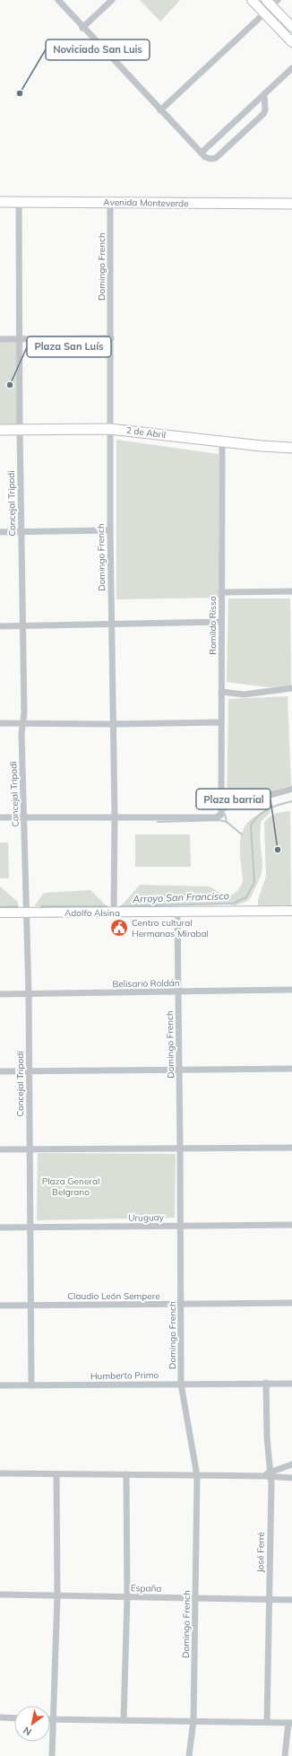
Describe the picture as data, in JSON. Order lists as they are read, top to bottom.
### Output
{
  "streets": {
    "main road": ["Avenida Monteverde", "2 de Abril"],
    "street": [
      "Domingo French",
      "Concejal Tripodi",
      "Romildo Risso",
      "Adolfo Alsina",
      "Belisario Roldán",
      "Uruguay",
      "Claudio León Sempere",
      "Humberto Primo",
      "José Ferré",
      "España"
    ]
  },
  "crossings": [
    ["Avenida Monteverde", "Domingo French"],
    ["Avenida Monteverde", "Concejal Tripodi"],
    ["Domingo French", "2 de Abril"],
    ["Domingo French", "Adolfo Alsina"],
    ["Domingo French", "Belisario Roldán"],
    ["Domingo French", "Uruguay"],
    ["Domingo French", "Claudio León Sempere"],
    ["Domingo French", "Humberto Primo"],
    ["Domingo French", "España"],
    ["2 de Abril", "Concejal Tripodi"],
    ["2 de Abril", "Romildo Risso"],
    ["Concejal Tripodi", "Adolfo Alsina"],
    ["Concejal Tripodi", "Belisario Roldán"],
    ["Concejal Tripodi", "Uruguay"],
    ["Concejal Tripodi", "Claudio León Sempere"],
    ["Concejal Tripodi", "Humberto Primo"],
    ["Humberto Primo", "José Ferré"],
    ["José Ferré", "España"]
  ],
  "water": ["Arroyo San Francisco"],
  "parks": ["Plaza General Belgrano"],
  "places": {
    "other": ["Noviciado San Luis", "Plaza San Luís", "Plaza barrial"],
    "public building": ["Centro cultural Hermanas Mirabal"]
  },
  "north": "bottom left"
}
